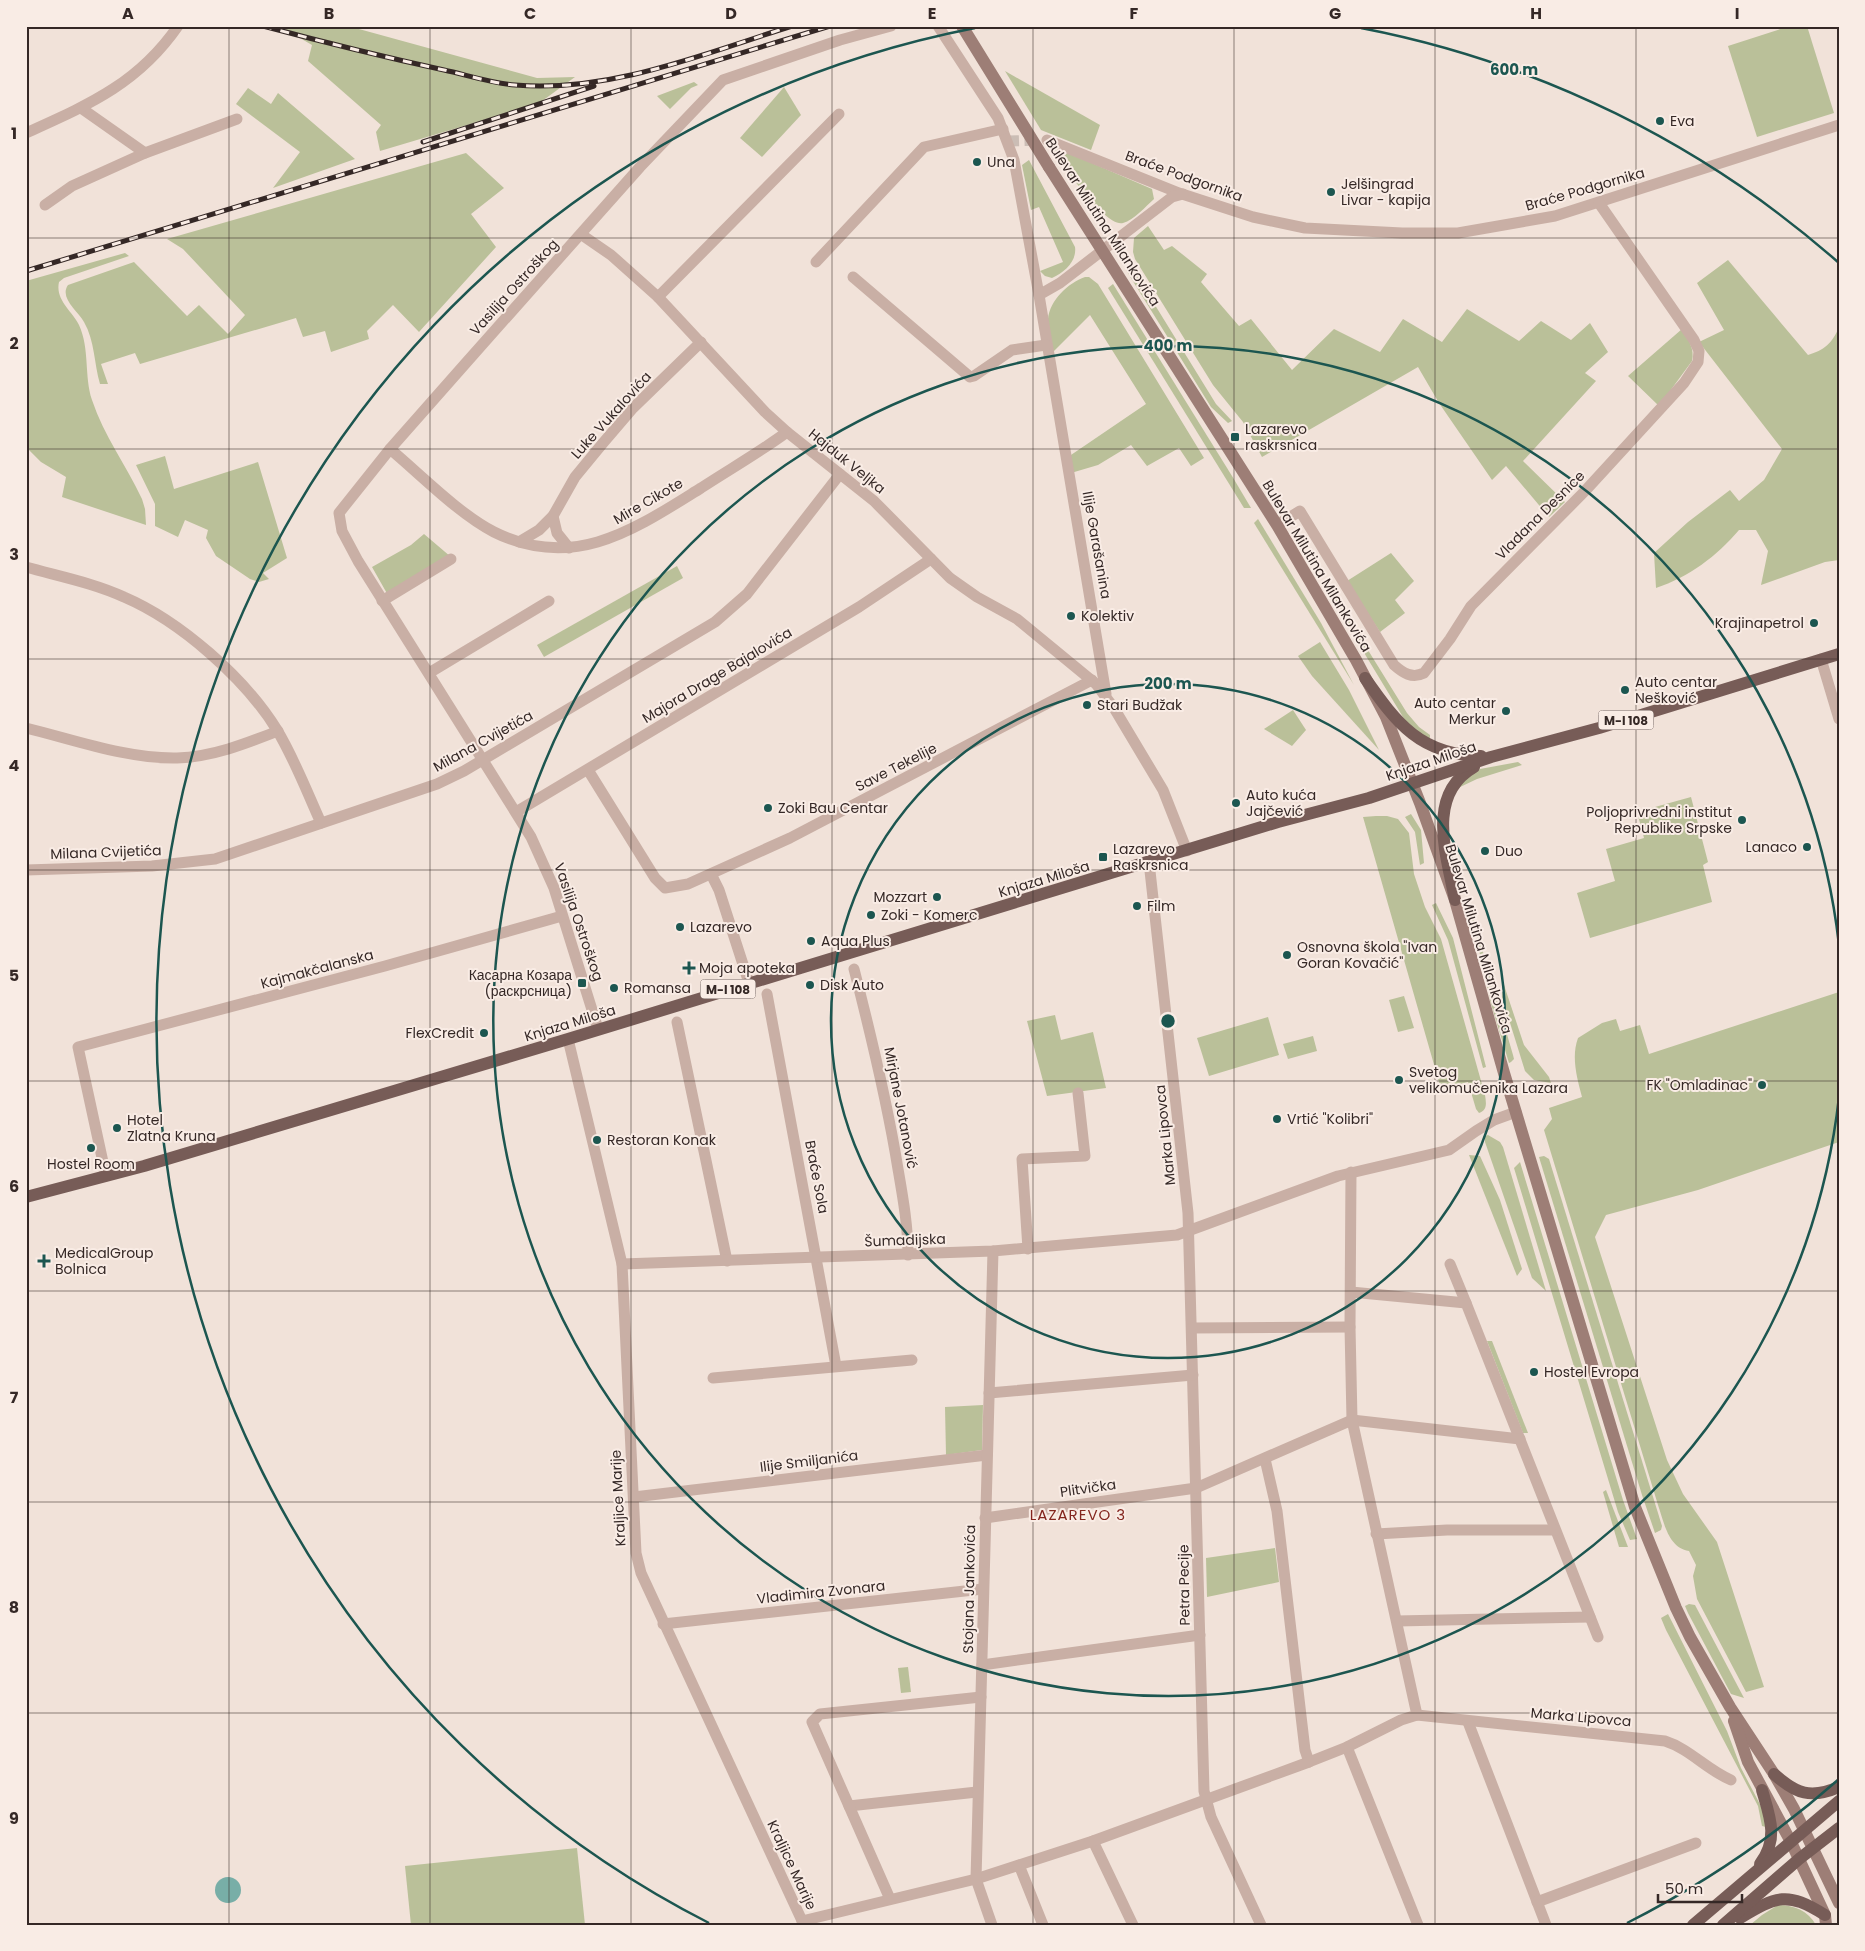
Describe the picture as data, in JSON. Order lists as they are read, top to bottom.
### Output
{
  "streets": {
    "main road": ["M-I 108", "Knjaza Miloša"],
    "street": [
      "Braće Podgornika",
      "Bulevar Milutina Milankovića",
      "Vasilija Ostroškog",
      "Luke Vukalovića",
      "Hajduk Veljka",
      "Mire Cikote",
      "Vladana Desnice",
      "Ilije Garašanina",
      "Majora Drage Bajalovića",
      "Milana Cvijetića",
      "Save Tekelije",
      "Kajmakčalanska",
      "Mirjane Jotanović",
      "Marka Lipovca",
      "Braće Sola",
      "Šumadijska",
      "Ilije Smiljanića",
      "Plitvička",
      "Kraljice Marije",
      "Petra Pecije",
      "Stojana Jankovića",
      "Vladimira Zvonara"
    ]
  },
  "crossings": [
    ["Braće Podgornika", "Vladana Desnice"],
    ["Bulevar Milutina Milankovića", "Vladana Desnice"],
    ["Bulevar Milutina Milankovića", "Knjaza Miloša"],
    ["Vasilija Ostroškog", "Hajduk Veljka"],
    ["Vasilija Ostroškog", "Mire Cikote"],
    ["Vasilija Ostroškog", "Majora Drage Bajalovića"],
    ["Vasilija Ostroškog", "Milana Cvijetića"],
    ["Vasilija Ostroškog", "Knjaza Miloša"],
    ["Vasilija Ostroškog", "Kajmakčalanska"],
    ["Luke Vukalovića", "Hajduk Veljka"],
    ["Luke Vukalovića", "Mire Cikote"],
    ["Hajduk Veljka", "Mire Cikote"],
    ["Hajduk Veljka", "Ilije Garašanina"],
    ["Hajduk Veljka", "Majora Drage Bajalovića"],
    ["Hajduk Veljka", "Milana Cvijetića"],
    ["Hajduk Veljka", "Save Tekelije"],
    ["Ilije Garašanina", "Knjaza Miloša"],
    ["Majora Drage Bajalovića", "Save Tekelije"],
    ["Knjaza Miloša", "Kajmakčalanska"],
    ["Knjaza Miloša", "Marka Lipovca"],
    ["Knjaza Miloša", "Kraljice Marije"],
    ["Mirjane Jotanović", "Šumadijska"],
    ["Marka Lipovca", "Šumadijska"],
    ["Marka Lipovca", "Kraljice Marije"],
    ["Marka Lipovca", "Petra Pecije"],
    ["Marka Lipovca", "Stojana Jankovića"],
    ["Braće Sola", "Šumadijska"],
    ["Šumadijska", "Kraljice Marije"],
    ["Šumadijska", "Petra Pecije"],
    ["Šumadijska", "Stojana Jankovića"],
    ["Ilije Smiljanića", "Kraljice Marije"],
    ["Ilije Smiljanića", "Stojana Jankovića"],
    ["Plitvička", "Petra Pecije"],
    ["Plitvička", "Stojana Jankovića"],
    ["Kraljice Marije", "Vladimira Zvonara"],
    ["Stojana Jankovića", "Vladimira Zvonara"]
  ],
  "districts": ["LAZAREVO 3"],
  "places": {
    "other": [
      "Eva",
      "Una",
      "Jelšingrad Livar - kapija",
      "Kolektiv",
      "Krajinapetrol",
      "Auto centar Nešković",
      "Stari Budžak",
      "Auto centar Merkur",
      "Auto kuća Jajčević",
      "Zoki Bau Centar",
      "Poljoprivredni institut Republike Srpske",
      "Lanaco",
      "Duo",
      "Mozzart",
      "Film",
      "Zoki - Komerc",
      "Lazarevo",
      "Aqua Plus",
      "Osnovna škola \"Ivan Goran Kovačić\"",
      "Disk Auto",
      "Romansa",
      "FlexCredit",
      "Svetog velikomučenika Lazara",
      "FK \"Omladinac\"",
      "Vrtić \"Kolibri\"",
      "Hotel Zlatna Kruna",
      "Restoran Konak",
      "Hostel Room",
      "Hostel Evropa"
    ],
    "transit": ["Lazarevo raskrsnica", "Lazarevo Raskrsnica", "Касарна Козара (раскрсница)"],
    "health": ["Moja apoteka", "MedicalGroup Bolnica"]
  },
  "scale_bar": "50 m",
  "grid": {
    "columns": [
      "A",
      "B",
      "C",
      "D",
      "E",
      "F",
      "G",
      "H",
      "I"
    ],
    "rows": [
      "1",
      "2",
      "3",
      "4",
      "5",
      "6",
      "7",
      "8",
      "9"
    ]
  },
  "rings": ["600 m", "400 m", "200 m"]
}
